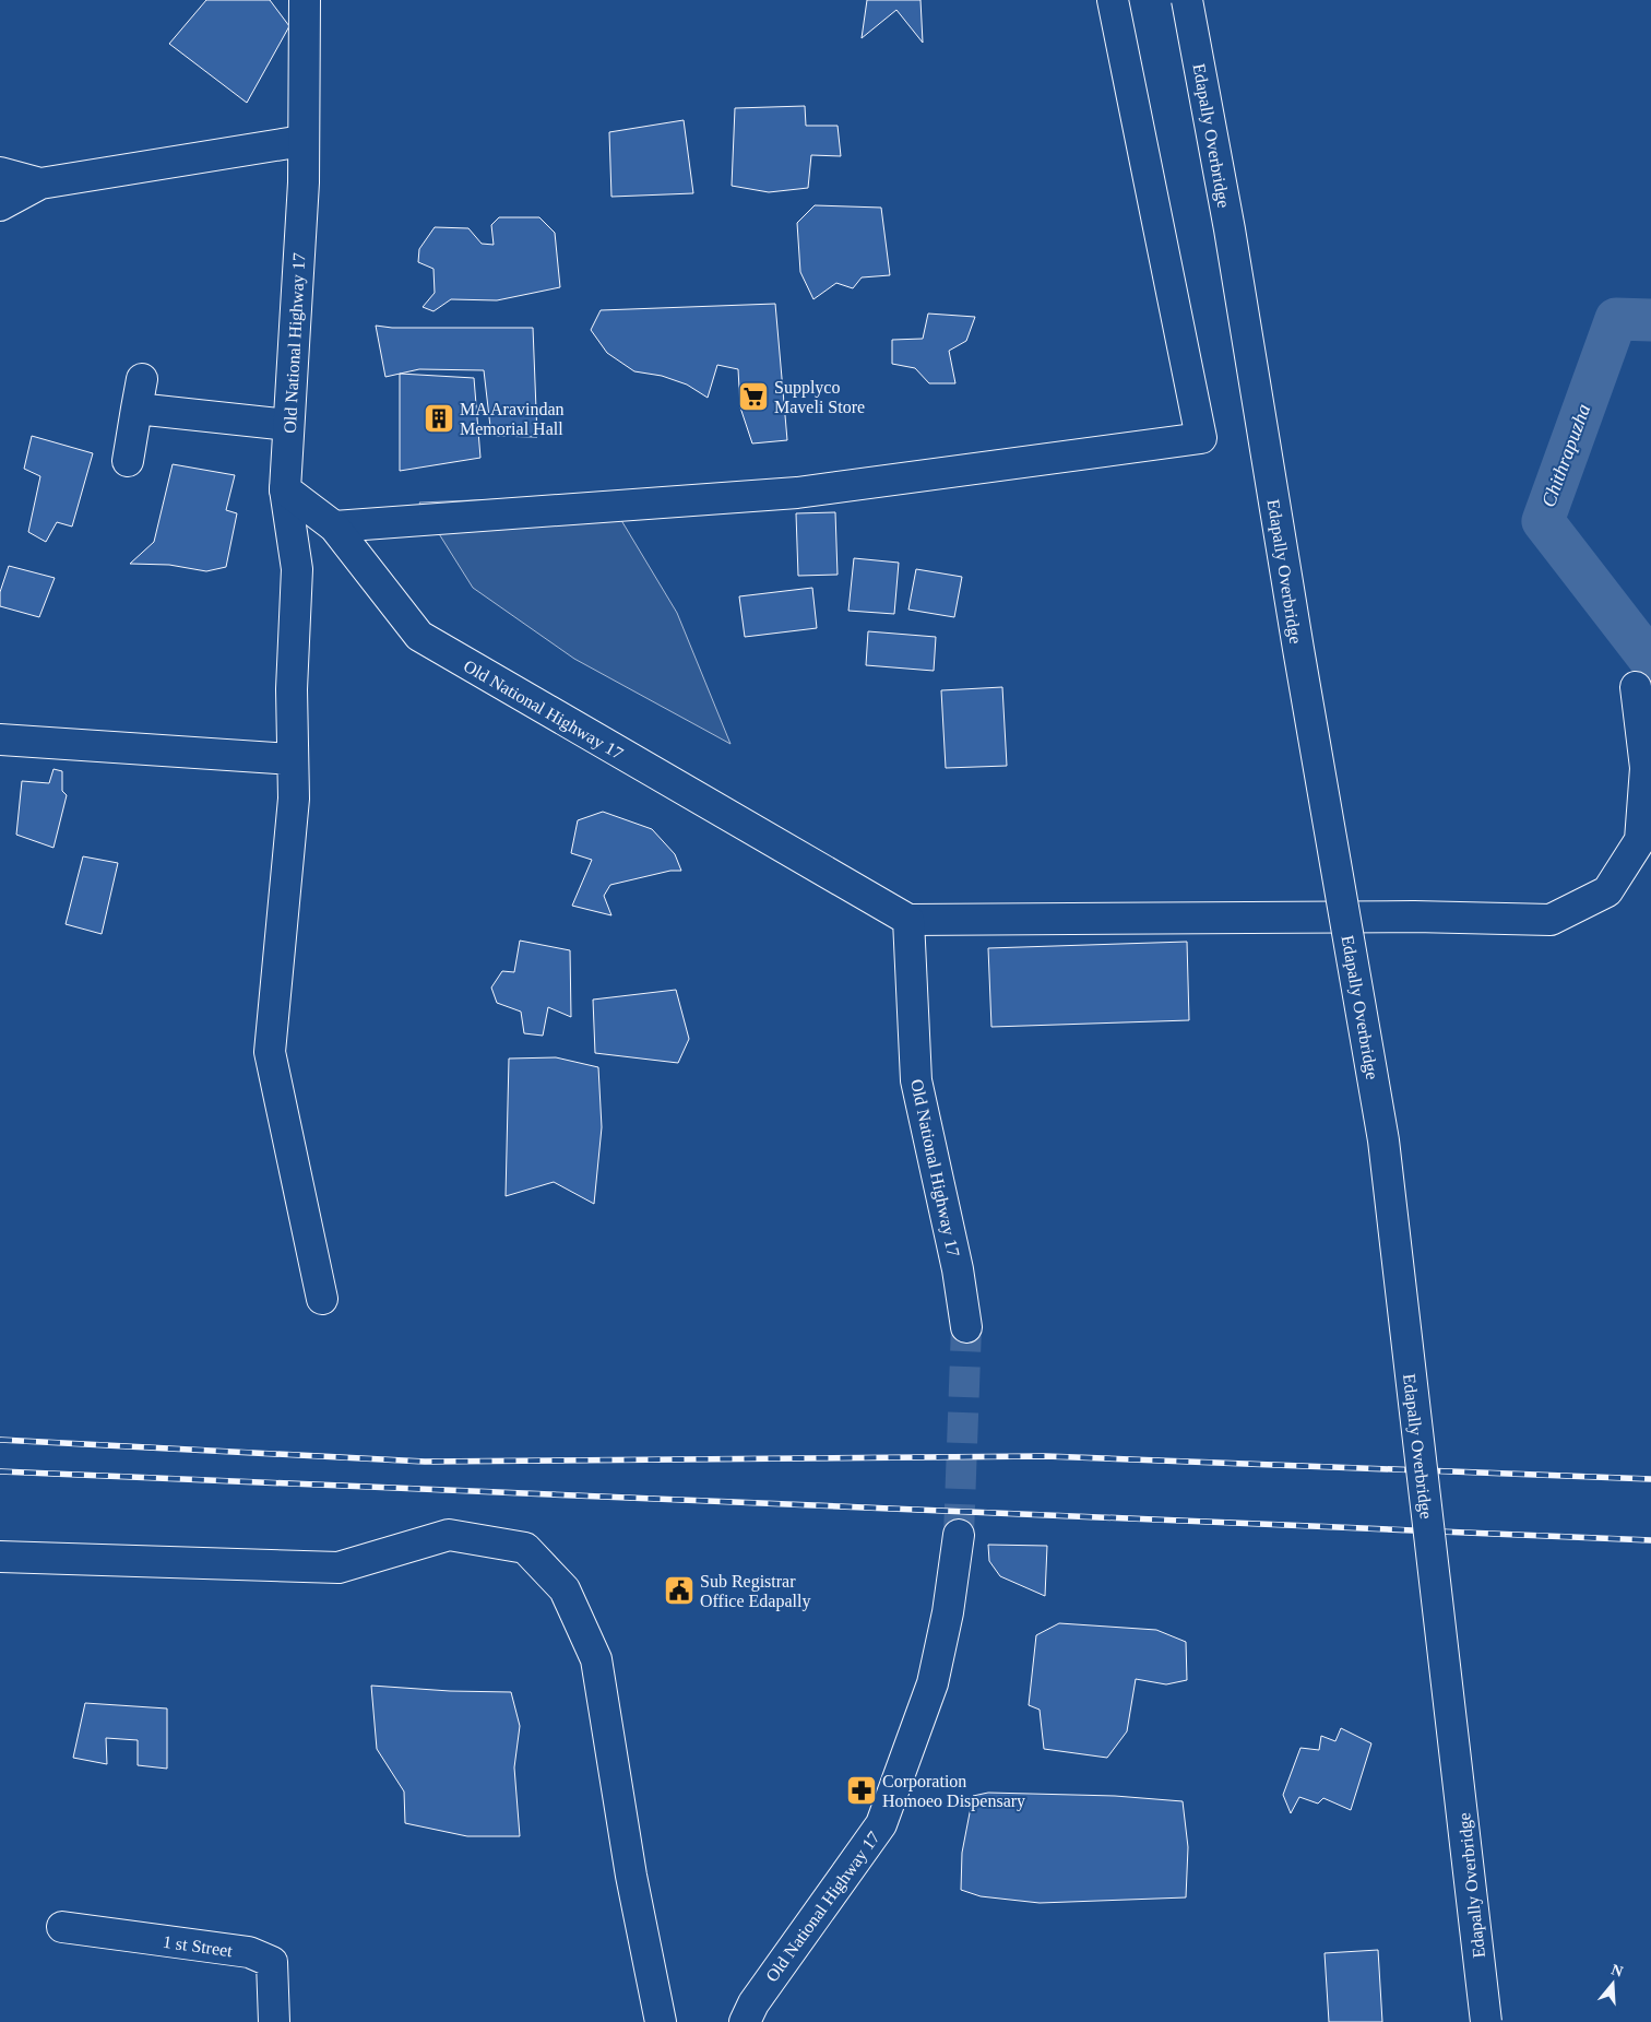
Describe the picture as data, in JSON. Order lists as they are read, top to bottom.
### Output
{
  "streets": {
    "main road": ["Edapally Overbridge", "Old National Highway 17", "1 st Street"]
  },
  "water": ["Chithrapuzha"],
  "places": {
    "supermarket": ["Supplyco Maveli Store"],
    "building": ["MA Aravindan Memorial Hall"],
    "public building": ["Sub Registrar Office Edapally"],
    "pharmacy": ["Corporation Homoeo Dispensary"]
  },
  "north": "top"
}
